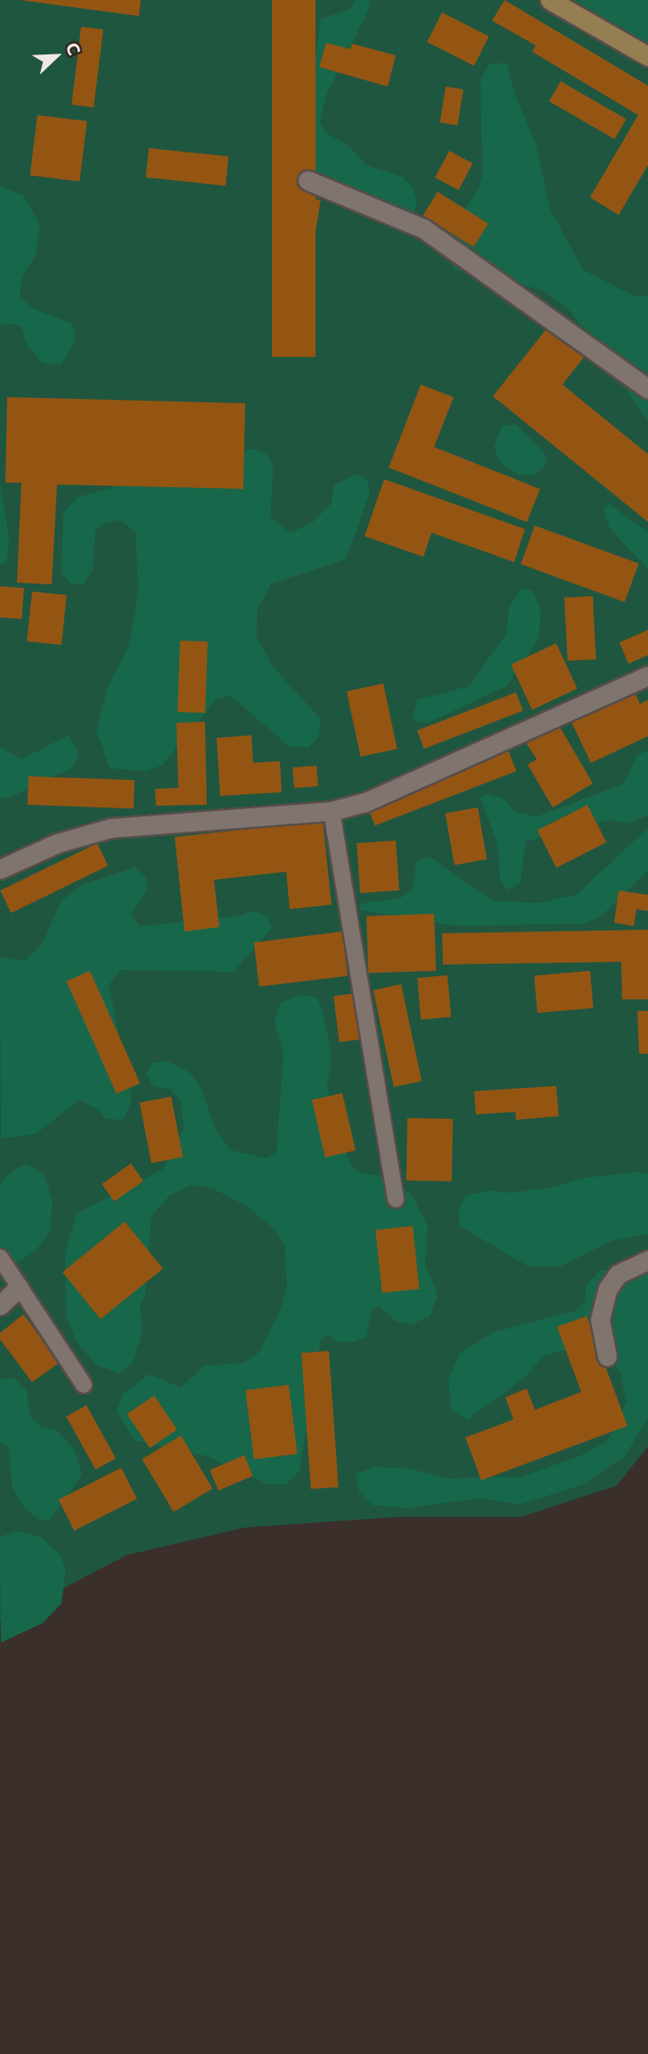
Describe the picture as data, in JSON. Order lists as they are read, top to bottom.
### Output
{
  "north": "top right"
}
